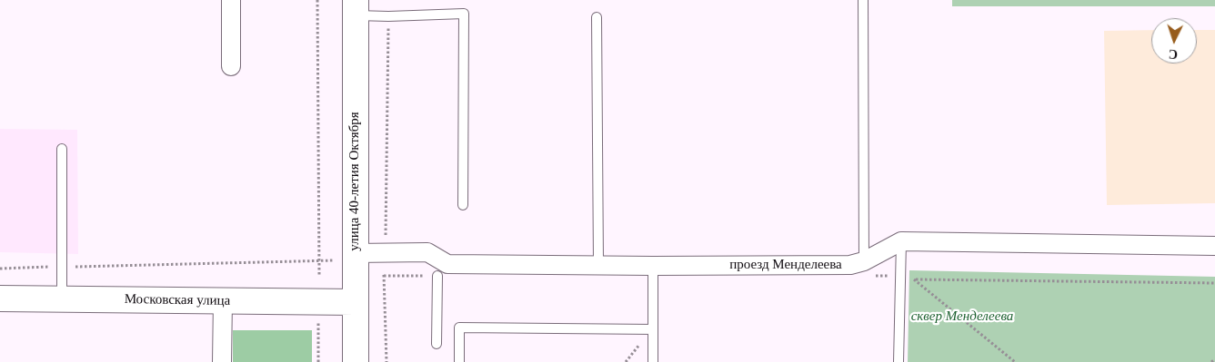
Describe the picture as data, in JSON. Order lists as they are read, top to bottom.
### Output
{
  "streets": {
    "street": ["улица 40-летия Октября", "проезд Менделеева", "Московская улица"]
  },
  "crossings": [
    ["улица 40-летия Октября", "проезд Менделеева"],
    ["улица 40-летия Октября", "Московская улица"]
  ],
  "parks": ["сквер Менделеева"],
  "north": "bottom"
}
